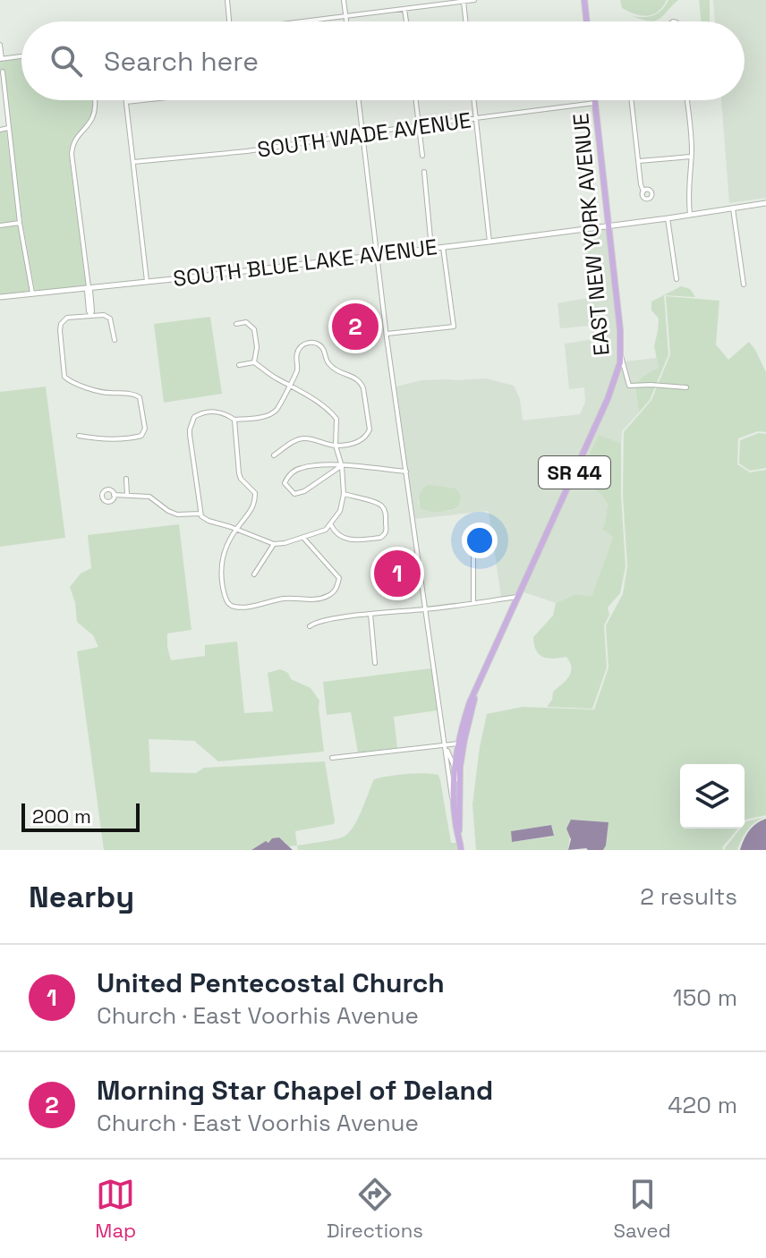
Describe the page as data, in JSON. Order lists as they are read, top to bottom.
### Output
{
  "streets": {
    "main road": ["EAST NEW YORK AVENUE", "SOUTH BLUE LAKE AVENUE", "SR 44"],
    "street": ["SOUTH WADE AVENUE"]
  },
  "crossings": [
    ["SOUTH WADE AVENUE", "EAST NEW YORK AVENUE"],
    ["EAST NEW YORK AVENUE", "SOUTH BLUE LAKE AVENUE"]
  ],
  "scale_bar": "200 m",
  "page": {
    "search": "Search here",
    "pins": ["2", "1"],
    "scale": "200 m",
    "heading": ["Nearby", "2 results"],
    "list": [
      {
        "mark": "1",
        "name": "United Pentecostal Church",
        "note": "Church · East Voorhis Avenue",
        "value": "150 m"
      },
      {
        "mark": "2",
        "name": "Morning Star Chapel of Deland",
        "note": "Church · East Voorhis Avenue",
        "value": "420 m"
      }
    ],
    "nav": ["Map", "Directions", "Saved"]
  }
}
